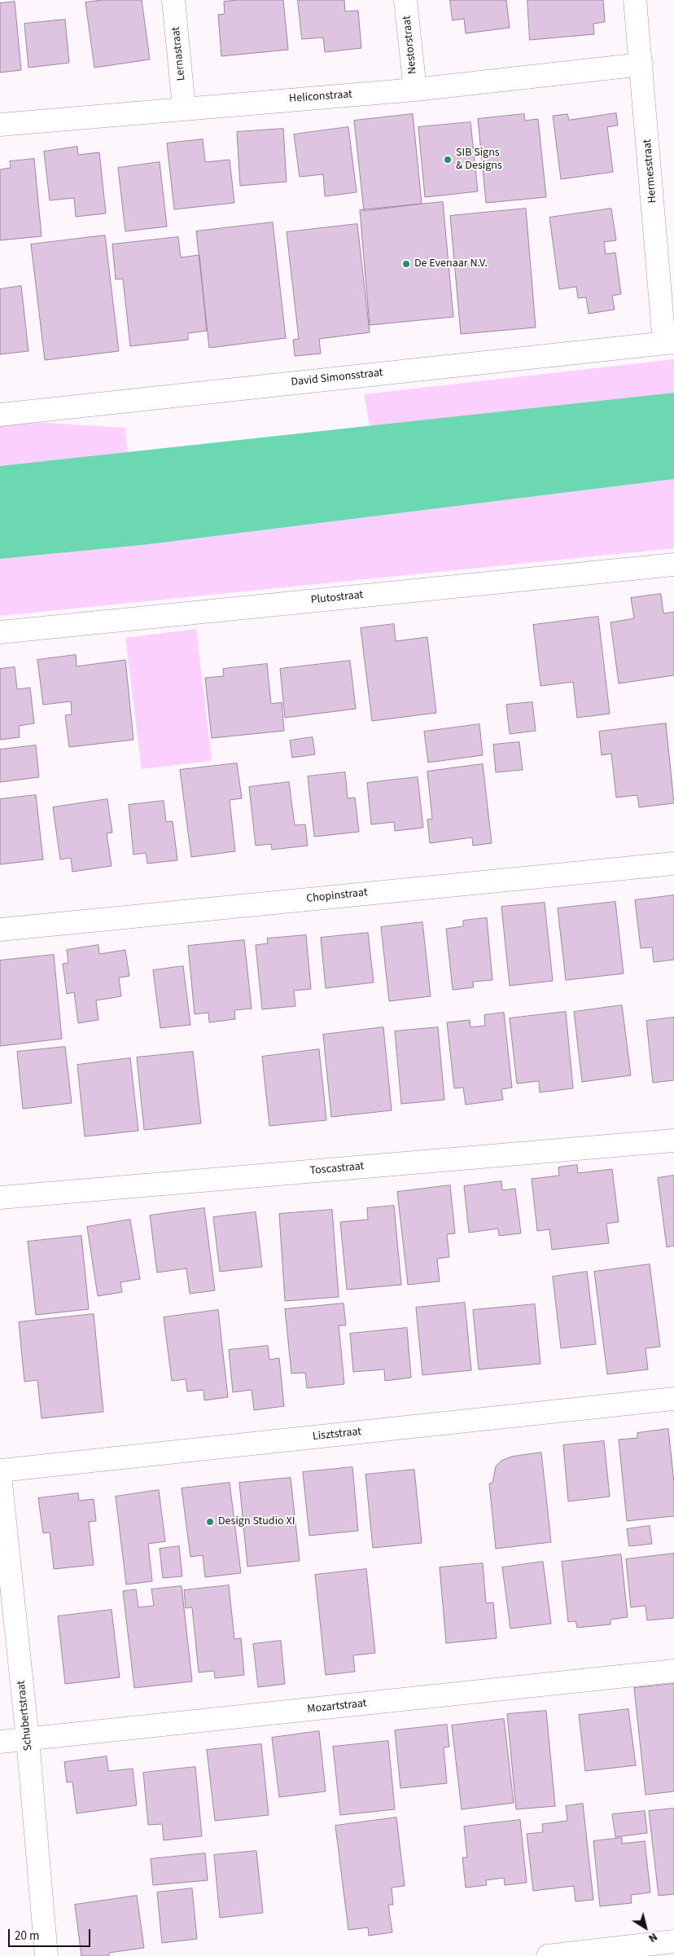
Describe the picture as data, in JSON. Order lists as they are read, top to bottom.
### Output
{
  "streets": {
    "street": [
      "Nestorstraat",
      "Lernastraat",
      "Heliconstraat",
      "Hermesstraat",
      "David Simonsstraat",
      "Plutostraat",
      "Chopinstraat",
      "Toscastraat",
      "Lisztstraat",
      "Mozartstraat",
      "Schubertstraat"
    ]
  },
  "crossings": [
    ["Nestorstraat", "Heliconstraat"],
    ["Lernastraat", "Heliconstraat"],
    ["Heliconstraat", "Hermesstraat"],
    ["Hermesstraat", "David Simonsstraat"],
    ["Mozartstraat", "Schubertstraat"]
  ],
  "places": ["SIB Signs & Designs", "De Evenaar N.V.", "Design Studio XI"],
  "scale_bar": "20 m",
  "north": "bottom right"
}
